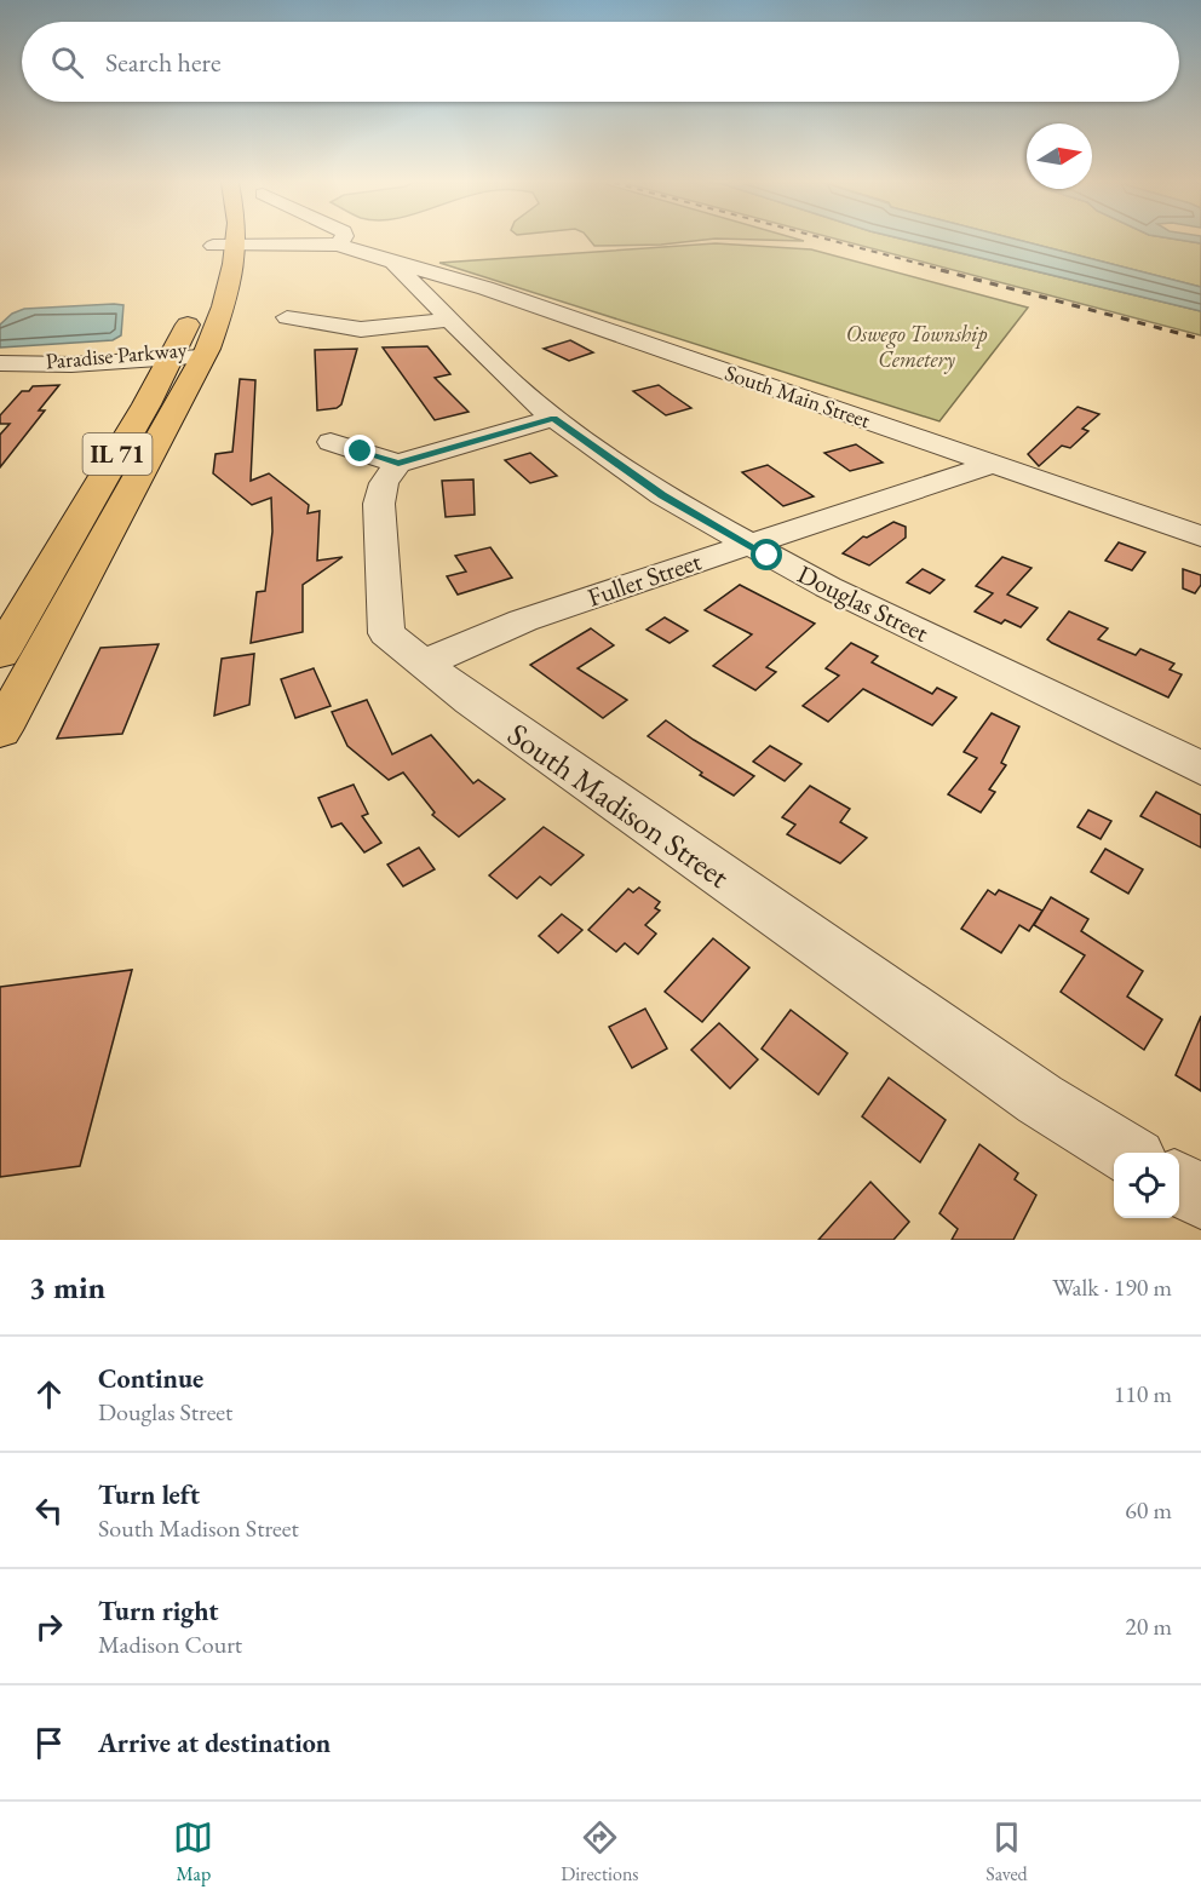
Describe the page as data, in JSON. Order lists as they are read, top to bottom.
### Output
{
  "streets": {
    "main road": ["IL 71"],
    "street": [
      "Paradise Parkway",
      "South Main Street",
      "Fuller Street",
      "Douglas Street",
      "South Madison Street"
    ]
  },
  "crossings": [
    ["Paradise Parkway", "IL 71"],
    ["South Main Street", "Fuller Street"],
    ["South Main Street", "Douglas Street"],
    ["Fuller Street", "Douglas Street"],
    ["Fuller Street", "South Madison Street"]
  ],
  "parks": ["Oswego Township Cemetery"],
  "north": "right",
  "page": {
    "search": "Search here",
    "heading": ["3 min", "Walk · 190 m"],
    "list": [
      ["Continue", "Douglas Street", "110 m"],
      ["Turn left", "South Madison Street", "60 m"],
      ["Turn right", "Madison Court", "20 m"],
      "Arrive at destination"
    ],
    "nav": ["Map", "Directions", "Saved"]
  }
}
